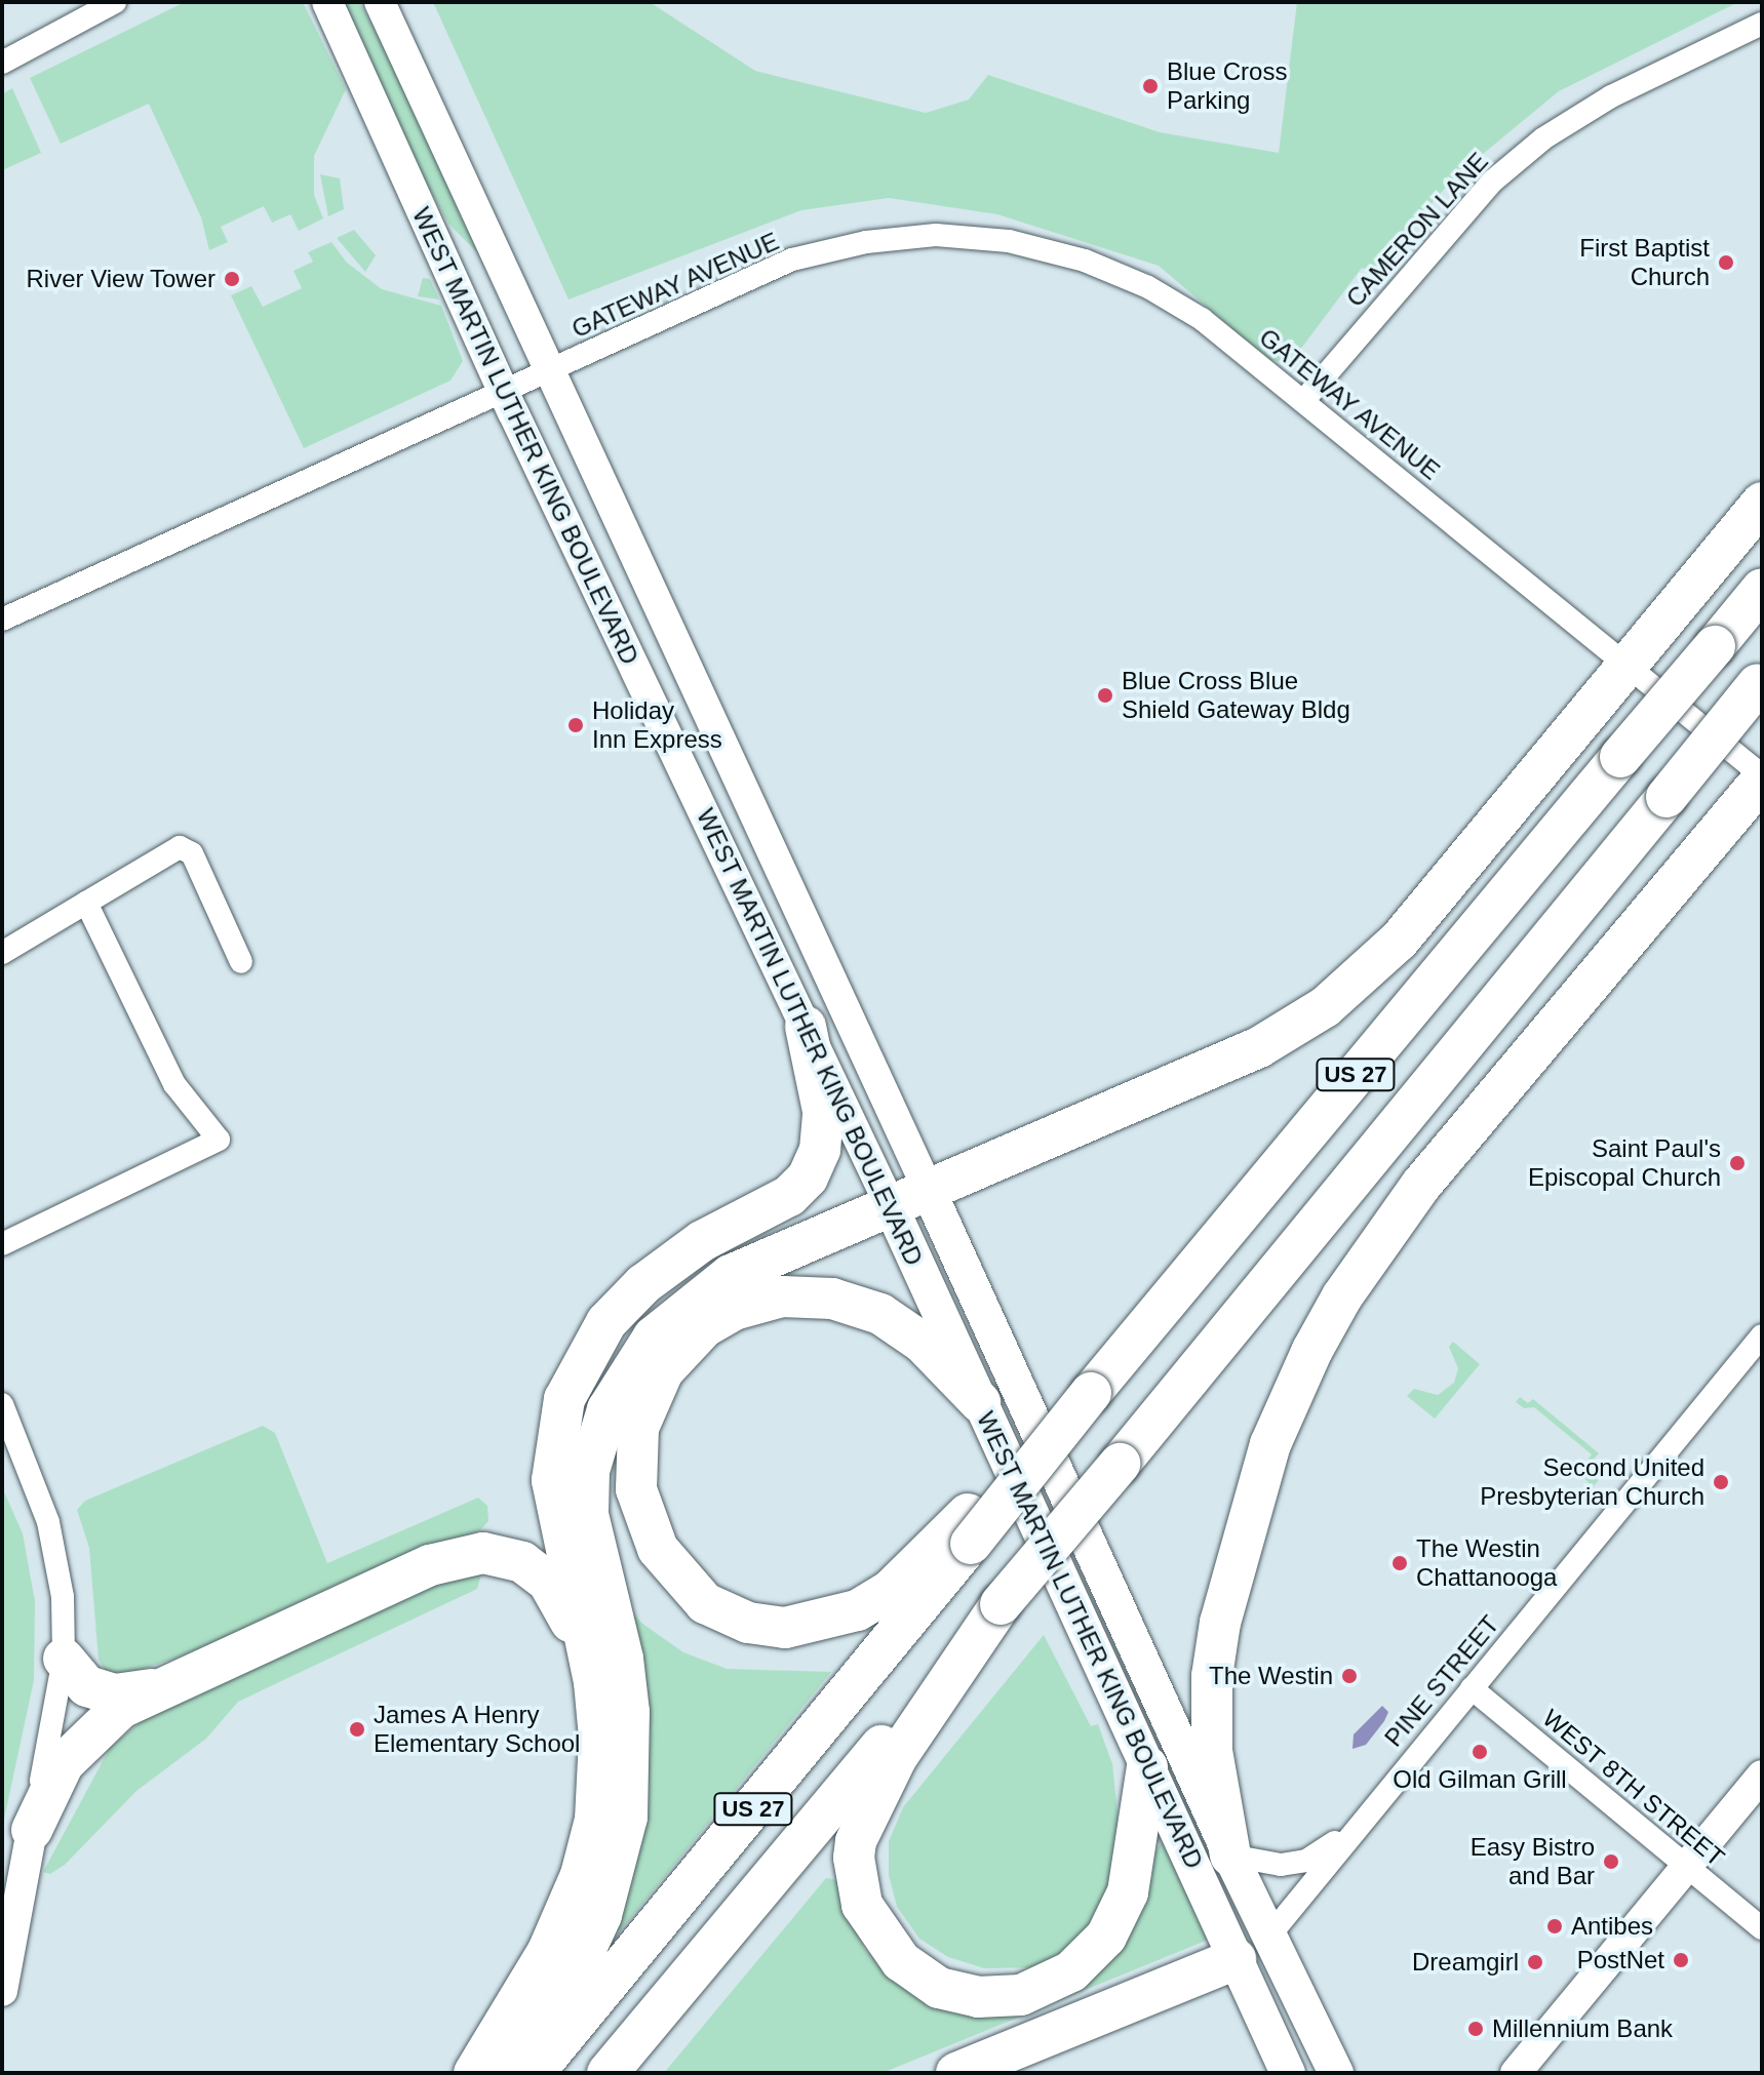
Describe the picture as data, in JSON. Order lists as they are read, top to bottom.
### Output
{
  "streets": {
    "highway": ["US 27"],
    "main road": ["WEST MARTIN LUTHER KING BOULEVARD"],
    "street": [
      "CAMERON LANE",
      "GATEWAY AVENUE",
      "PINE STREET",
      "WEST 8TH STREET"
    ]
  },
  "crossings": [
    ["CAMERON LANE", "GATEWAY AVENUE"],
    ["GATEWAY AVENUE", "WEST MARTIN LUTHER KING BOULEVARD"],
    ["WEST MARTIN LUTHER KING BOULEVARD", "PINE STREET"],
    ["PINE STREET", "WEST 8TH STREET"]
  ],
  "places": [
    "Blue Cross Parking",
    "First Baptist Church",
    "River View Tower",
    "Blue Cross Blue Shield Gateway Bldg",
    "Holiday Inn Express",
    "Saint Paul's Episcopal Church",
    "Second United Presbyterian Church",
    "The Westin Chattanooga",
    "The Westin",
    "James A Henry Elementary School",
    "Old Gilman Grill",
    "Easy Bistro and Bar",
    "Antibes",
    "PostNet",
    "Dreamgirl",
    "Millennium Bank"
  ]
}
